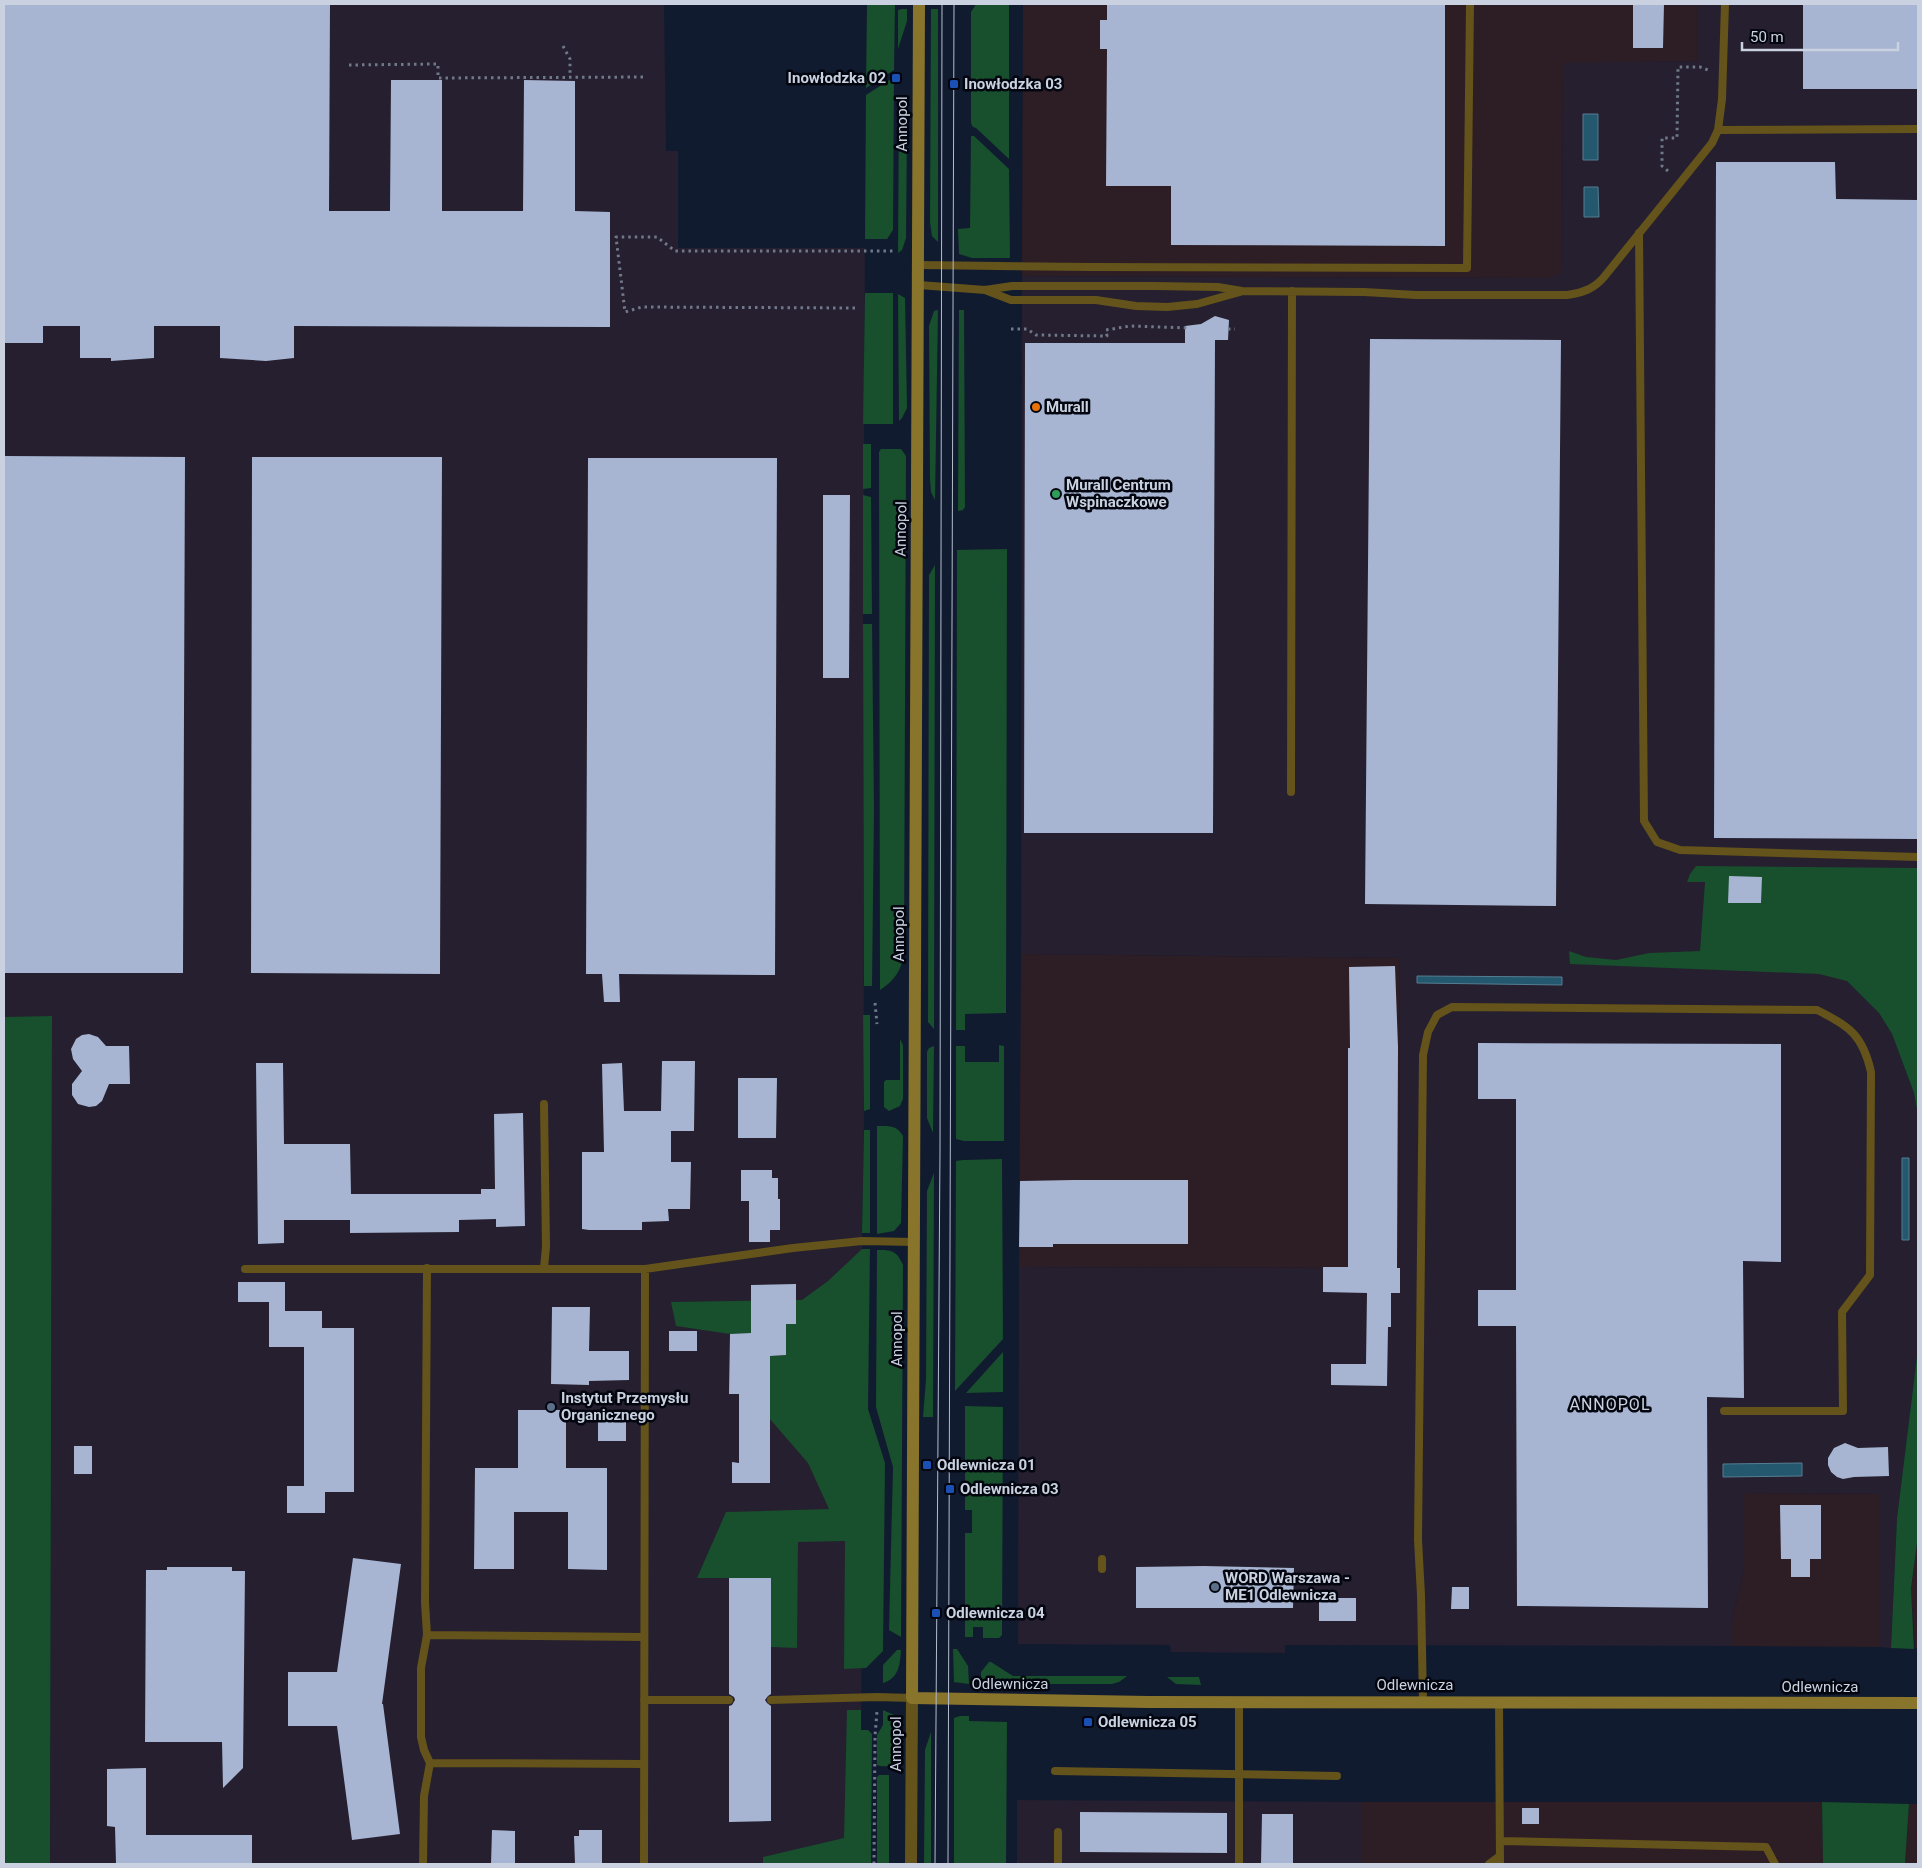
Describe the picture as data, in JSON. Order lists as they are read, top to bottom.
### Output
{
  "streets": {
    "street": ["Annopol", "Odlewnicza"]
  },
  "crossings": [
    ["Annopol", "Odlewnicza"]
  ],
  "districts": ["ANNOPOL"],
  "places": {
    "transit": [
      "Inowłodzka 02",
      "Inowłodzka 03",
      "Odlewnicza 01",
      "Odlewnicza 03",
      "Odlewnicza 04",
      "Odlewnicza 05"
    ],
    "other": [
      "Murall",
      "Murall Centrum Wspinaczkowe",
      "Instytut Przemysłu Organicznego",
      "WORD Warszawa - ME1 Odlewnicza"
    ]
  },
  "scale_bar": "50 m"
}
